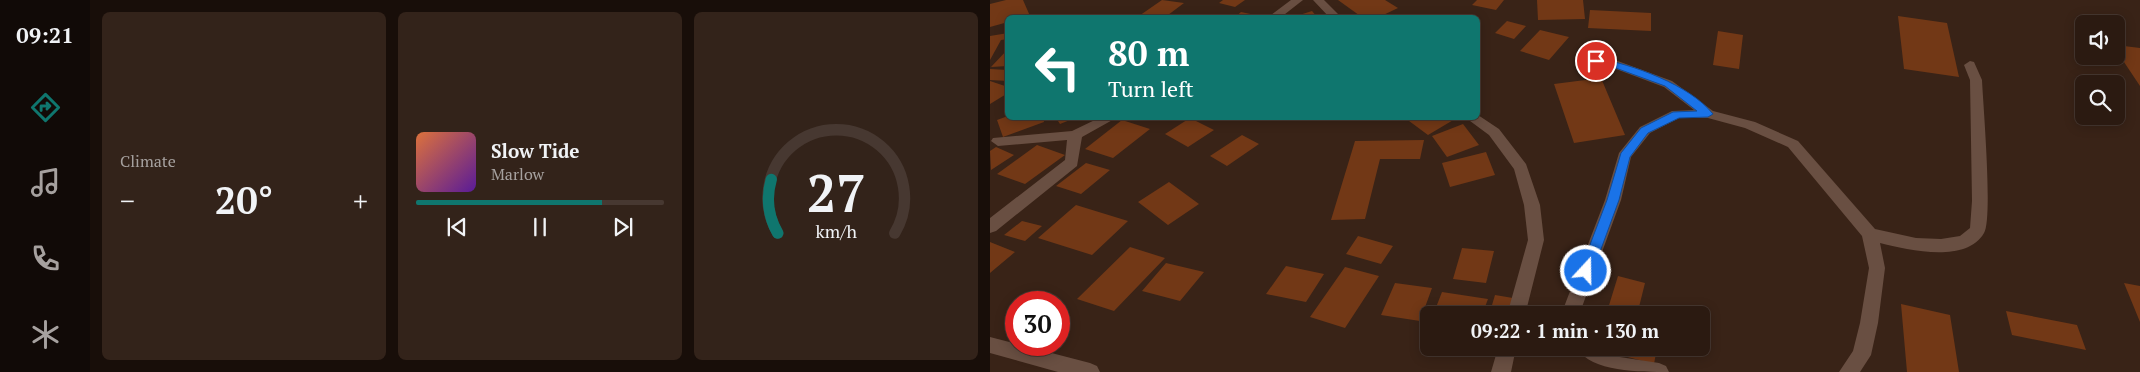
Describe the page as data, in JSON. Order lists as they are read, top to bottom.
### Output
{
  "page": {
    "tabs": "09:21",
    "tile": "Climate",
    "turn": ["80 m", "Turn left"],
    "song": ["Slow Tide", "Marlow"],
    "heat": ["−", "20°", "+"],
    "limit": "30",
    "trip": "09:22 · 1 min · 130 m",
    "gauge": ["27", "km/h"]
  }
}
